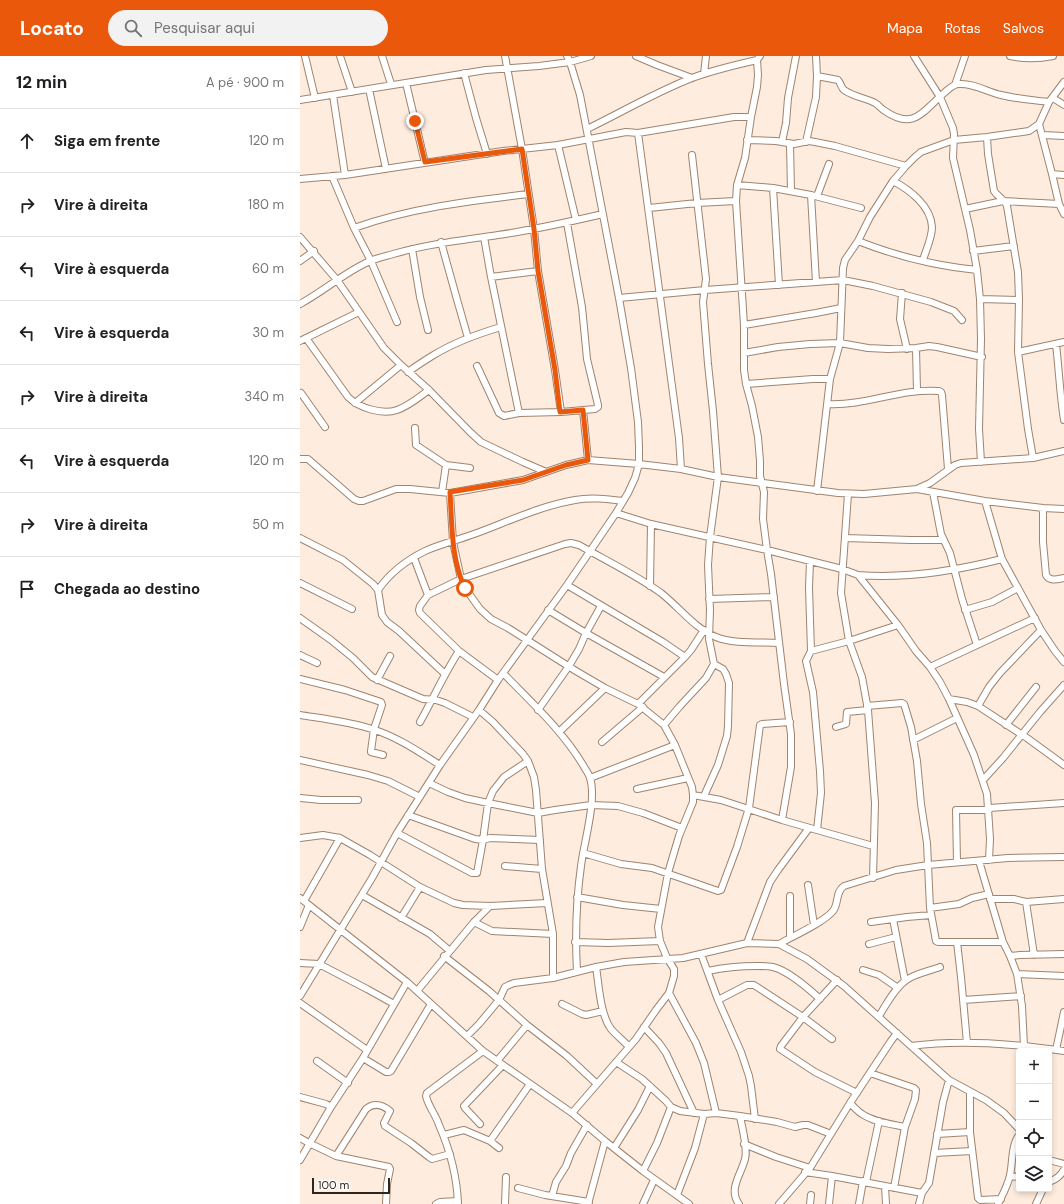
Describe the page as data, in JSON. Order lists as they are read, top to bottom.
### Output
{
  "scale_bar": "100 m",
  "page": {
    "header": "Locato",
    "search": "Pesquisar aqui",
    "nav": ["Mapa", "Rotas", "Salvos"],
    "heading": ["12 min", "A pé · 900 m"],
    "list": [
      ["Siga em frente", "120 m"],
      ["Vire à direita", "180 m"],
      ["Vire à esquerda", "60 m"],
      ["Vire à esquerda", "30 m"],
      ["Vire à direita", "340 m"],
      ["Vire à esquerda", "120 m"],
      ["Vire à direita", "50 m"],
      "Chegada ao destino"
    ],
    "map_buttons": ["+", "−"],
    "scale": "100 m"
  }
}
